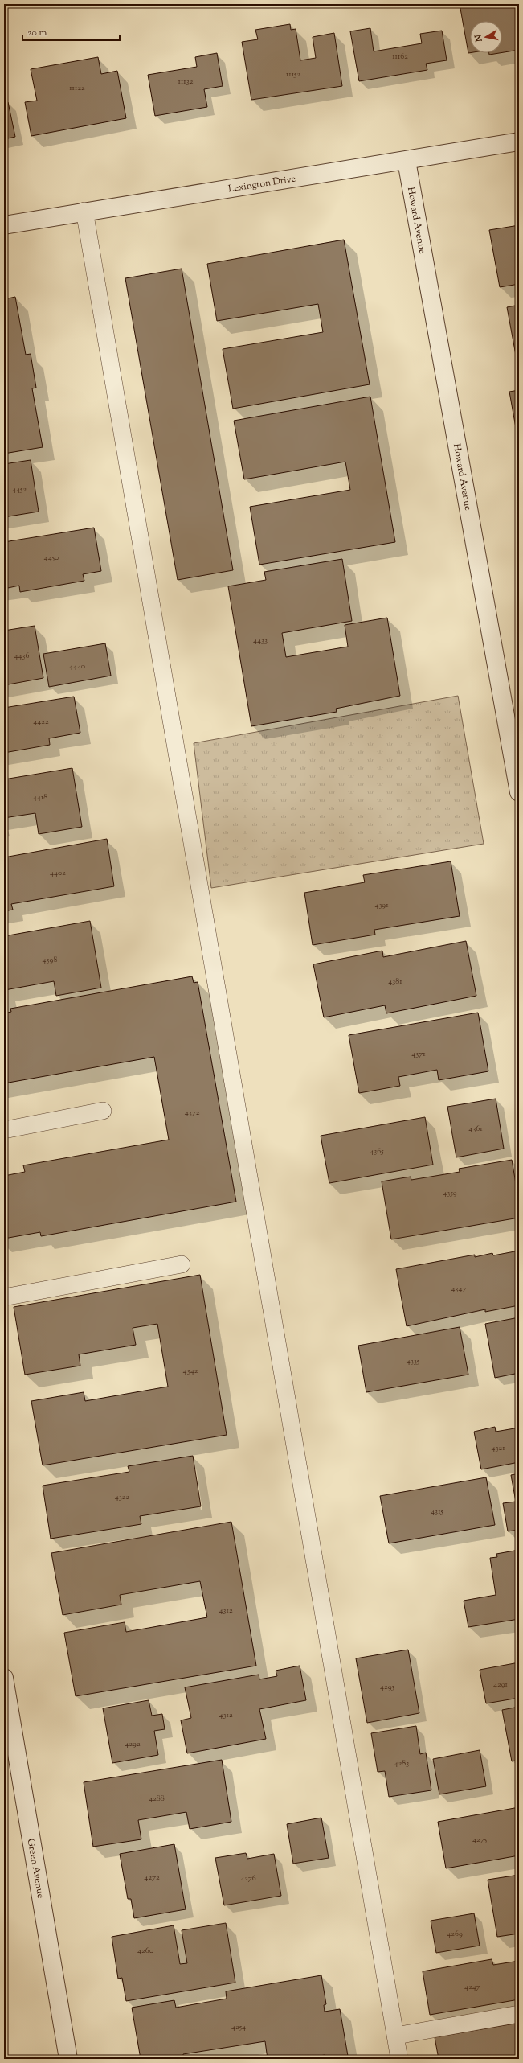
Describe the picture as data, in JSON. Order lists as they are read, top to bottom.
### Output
{
  "streets": {
    "street": ["Lexington Drive", "Howard Avenue", "Green Avenue"]
  },
  "crossings": [
    ["Lexington Drive", "Howard Avenue"]
  ],
  "house_numbers": [
    "11162",
    "11152",
    "11132",
    "11122",
    "4452",
    "4450",
    "4433",
    "4436",
    "4440",
    "4422",
    "4418",
    "4402",
    "4391",
    "4398",
    "4381",
    "4371",
    "4372",
    "4361",
    "4365",
    "4359",
    "4347",
    "4335",
    "4342",
    "4321",
    "4322",
    "4315",
    "4312",
    "4291",
    "4295",
    "4312",
    "4292",
    "4283",
    "4288",
    "4275",
    "4272",
    "4276",
    "4269",
    "4260",
    "4247",
    "4254"
  ],
  "scale_bar": "20 m",
  "north": "left"
}
